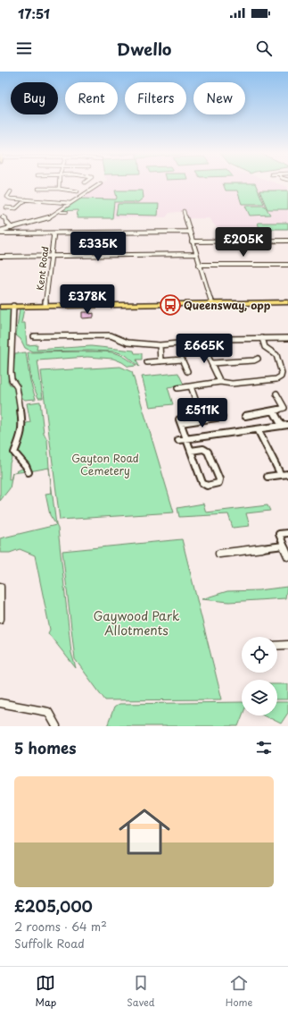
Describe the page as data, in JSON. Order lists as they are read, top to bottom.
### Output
{
  "streets": {
    "street": ["Kent Road"]
  },
  "parks": ["Gayton Road Cemetery", "Gaywood Park Allotments"],
  "places": {
    "bus stop": ["Queensway, opp"]
  },
  "page": {
    "status": "17:51",
    "header": "Dwello",
    "chip": [
      "Buy",
      "Rent",
      "Filters",
      "New"
    ],
    "price": [
      "£205K",
      "£335K",
      "£378K",
      "£665K",
      "£511K"
    ],
    "heading": "5 homes",
    "list": [
      {
        "name": "£205,000",
        "note": "2 rooms · 64 m² · Suffolk Road"
      }
    ],
    "tabs": ["Map", "Saved", "Home"]
  }
}
